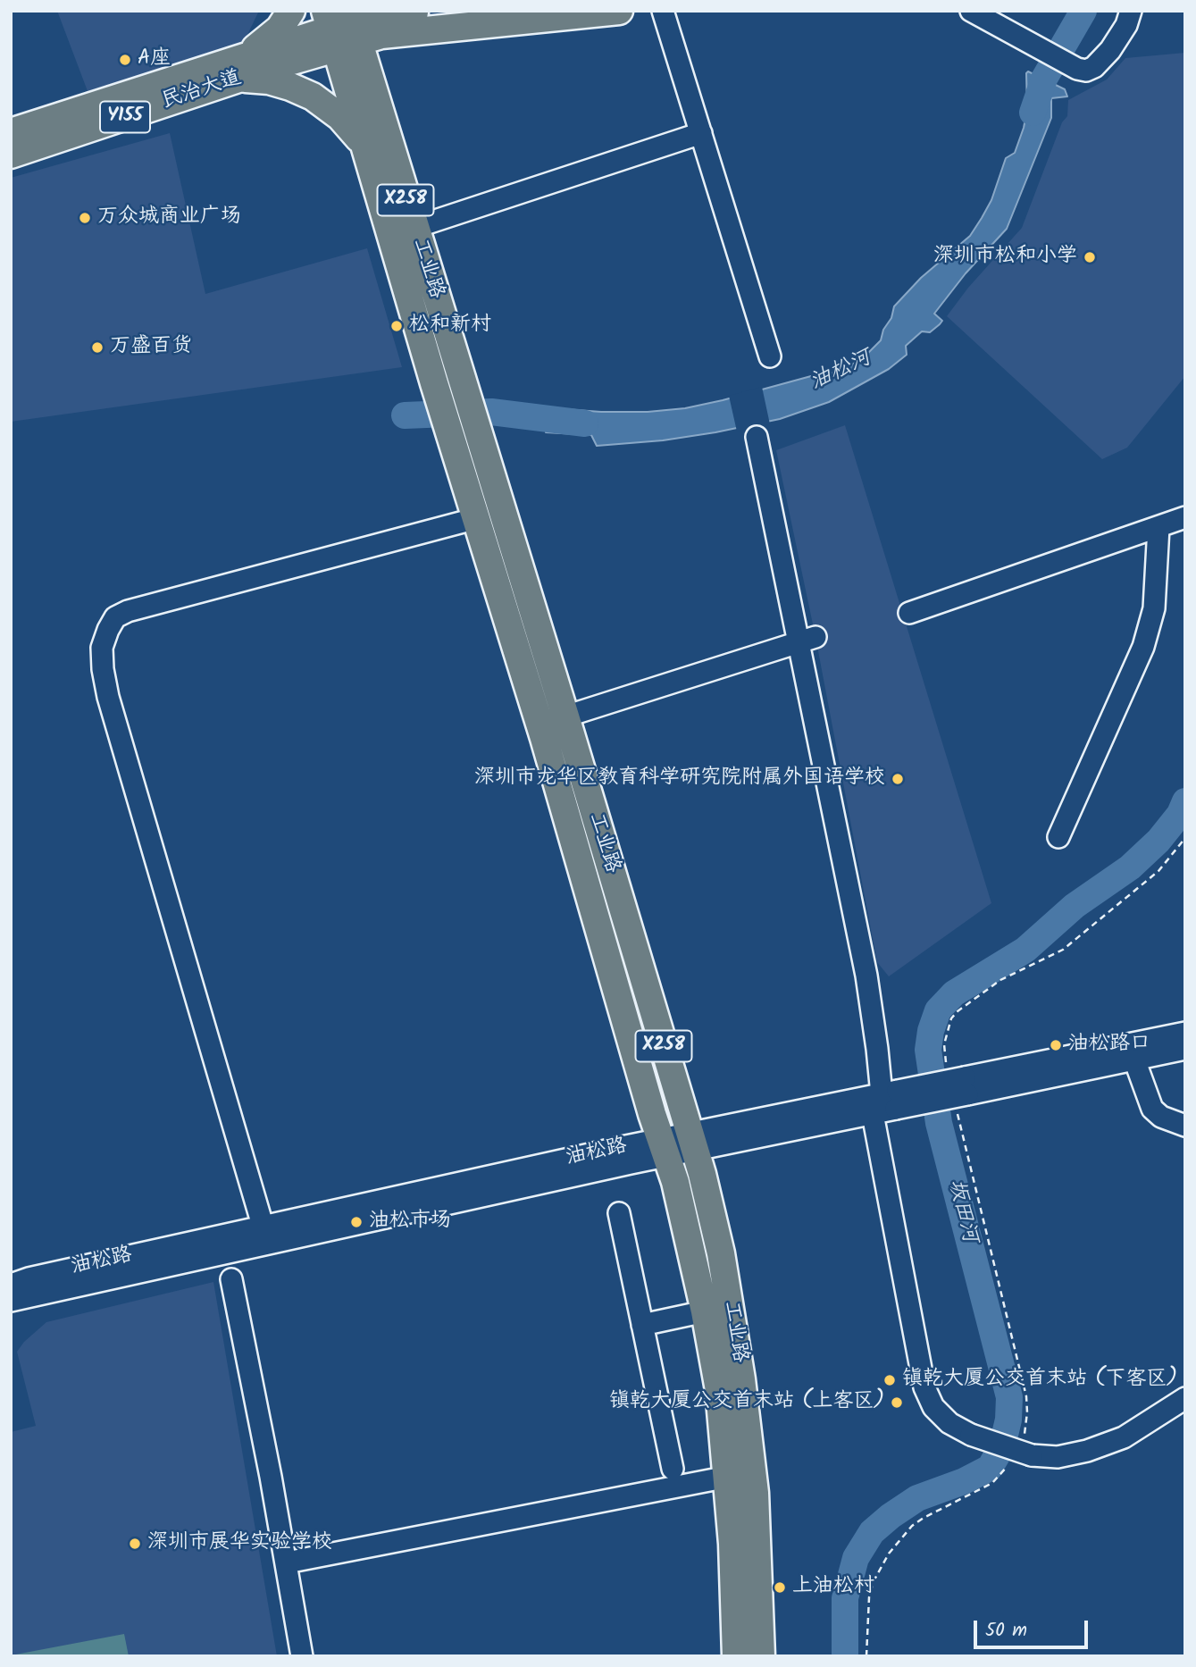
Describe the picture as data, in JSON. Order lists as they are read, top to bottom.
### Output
{
  "streets": {
    "main road": [
      "民治大道",
      "Y155",
      "X258",
      "工业路"
    ],
    "street": ["油松路"]
  },
  "crossings": [
    ["民治大道", "工业路"],
    ["工业路", "油松路"]
  ],
  "water": ["油松河", "坂田河"],
  "places": [
    "A座",
    "万众城商业广场",
    "深圳市松和小学",
    "松和新村",
    "万盛百货",
    "深圳市龙华区教育科学研究院附属外国语学校",
    "油松路口",
    "油松市场",
    "镇乾大厦公交首末站 (下客区)",
    "镇乾大厦公交首末站 (上客区)",
    "深圳市展华实验学校",
    "上油松村"
  ],
  "scale_bar": "50 m"
}
